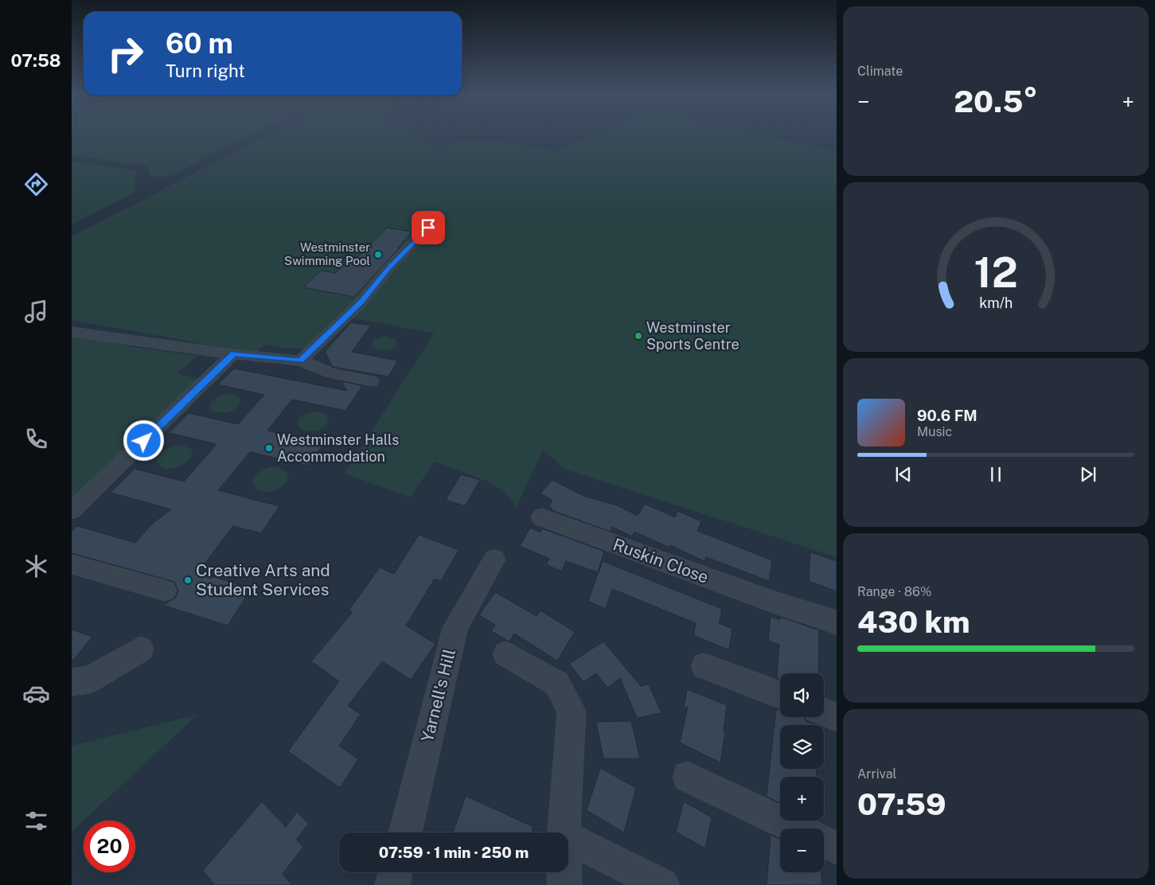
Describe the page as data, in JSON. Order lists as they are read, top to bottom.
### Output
{
  "streets": {
    "street": ["Ruskin Close", "Yarnell's Hill"]
  },
  "places": [
    "Westminster Swimming Pool",
    "Westminster Sports Centre",
    "Westminster Halls Accommodation",
    "Creative Arts and Student Services"
  ],
  "page": {
    "tabs": "07:58",
    "tile": [
      "Climate",
      ["Range · 86%", "430 km"],
      ["Arrival", "07:59"]
    ],
    "turn": ["60 m", "Turn right"],
    "heat": ["−", "20.5°", "+"],
    "song": ["90.6 FM", "Music"],
    "map_buttons": ["+", "−"],
    "limit": "20",
    "trip": "07:59 · 1 min · 250 m",
    "gauge": ["12", "km/h"]
  }
}
